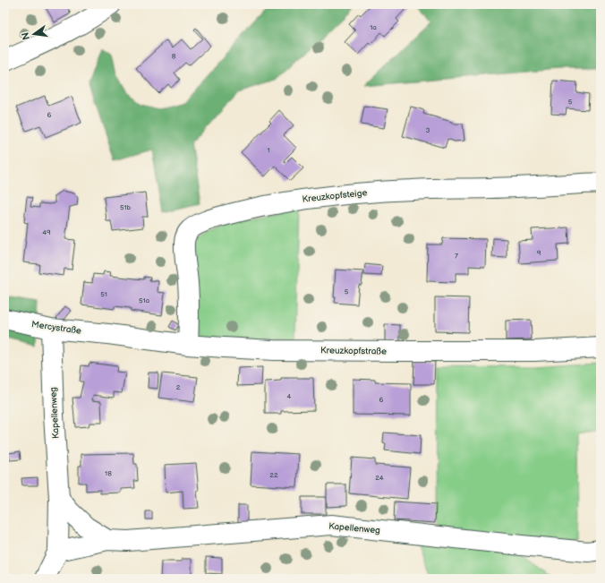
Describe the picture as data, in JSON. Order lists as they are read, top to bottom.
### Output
{
  "streets": {
    "street": [
      "Kreuzkopfsteige",
      "Mercystraße",
      "Kreuzkopfstraße",
      "Kapellenweg"
    ]
  },
  "crossings": [
    ["Kreuzkopfsteige", "Kreuzkopfstraße"],
    ["Mercystraße", "Kreuzkopfstraße"],
    ["Mercystraße", "Kapellenweg"]
  ],
  "house_numbers": [
    "1a",
    "8",
    "5",
    "6",
    "3",
    "1",
    "51b",
    "49",
    "9",
    "7",
    "5",
    "51",
    "51a",
    "2",
    "4",
    "6",
    "18",
    "22",
    "24"
  ],
  "north": "left"
}
